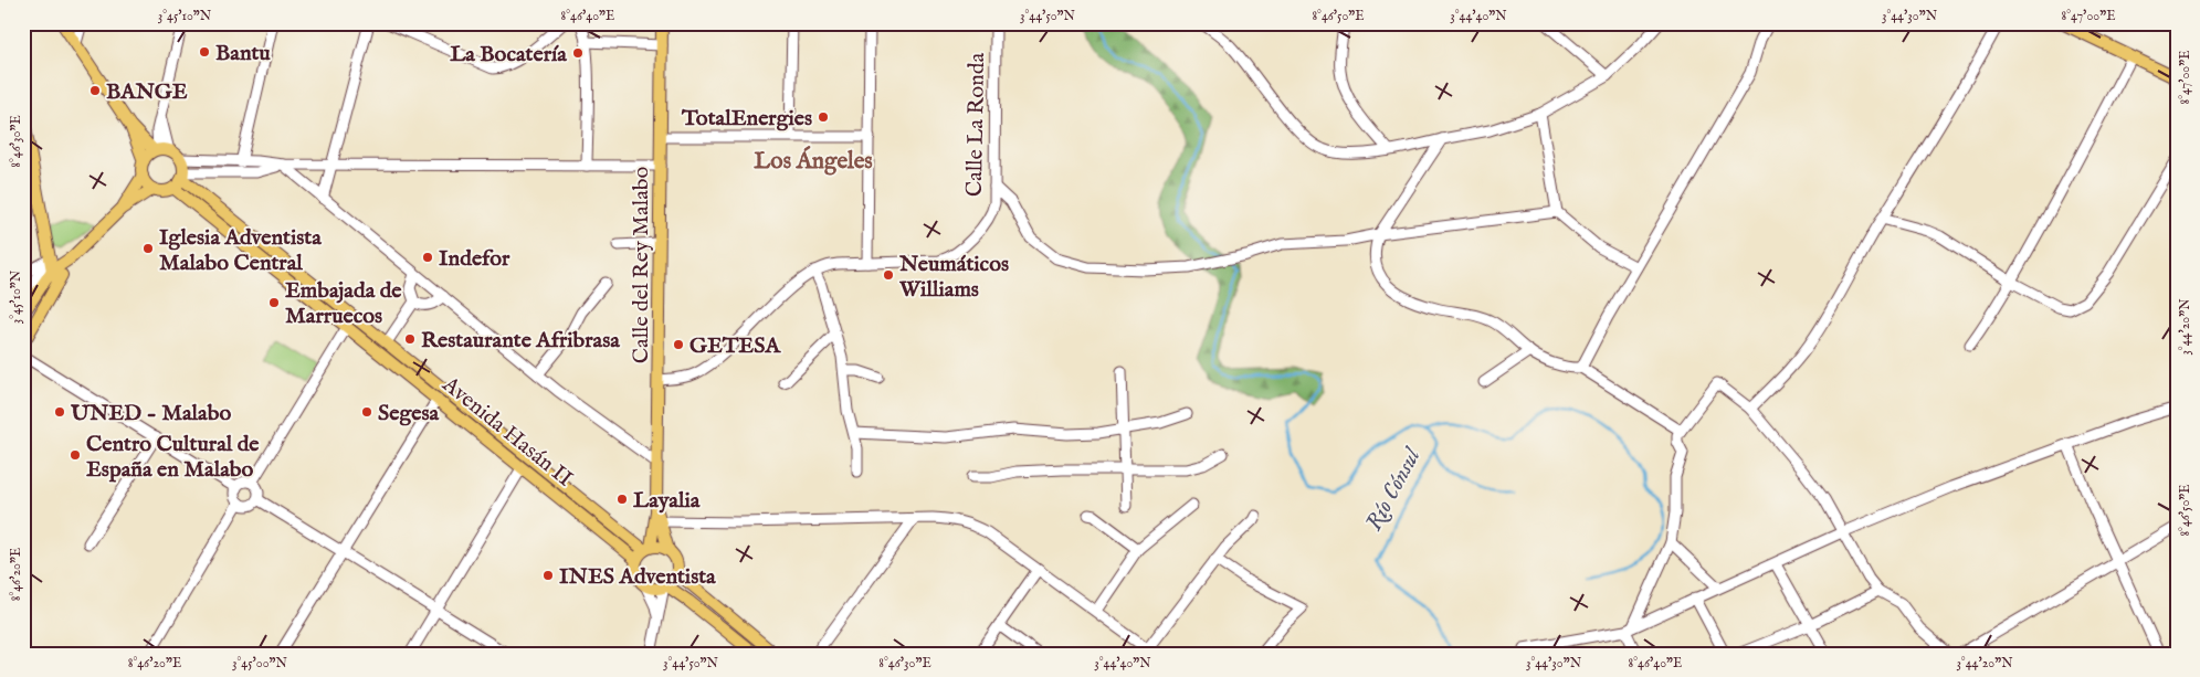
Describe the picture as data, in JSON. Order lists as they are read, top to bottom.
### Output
{
  "streets": {
    "main road": ["Calle del Rey Malabo", "Avenida Hasán II"],
    "street": ["Calle La Ronda"]
  },
  "crossings": [
    ["Calle del Rey Malabo", "Avenida Hasán II"]
  ],
  "districts": ["Los Ángeles"],
  "water": ["Río Cónsul"],
  "places": [
    "Bantu",
    "La Bocatería",
    "BANGE",
    "TotalEnergies",
    "Iglesia Adventista Malabo Central",
    "Indefor",
    "Neumáticos Williams",
    "Embajada de Marruecos",
    "Restaurante Afribrasa",
    "GETESA",
    "UNED - Malabo",
    "Segesa",
    "Centro Cultural de España en Malabo",
    "Layalia",
    "INES Adventista"
  ],
  "coordinates": [
    "3°45'10\"N",
    "8°46'40\"E",
    "3°44'50\"N",
    "8°46'50\"E",
    "3°44'40\"N",
    "3°44'30\"N",
    "8°47'00\"E",
    "8°46'30\"E",
    "3°44'20\"N",
    "8°46'20\"E",
    "3°45'00\"N"
  ]
}
